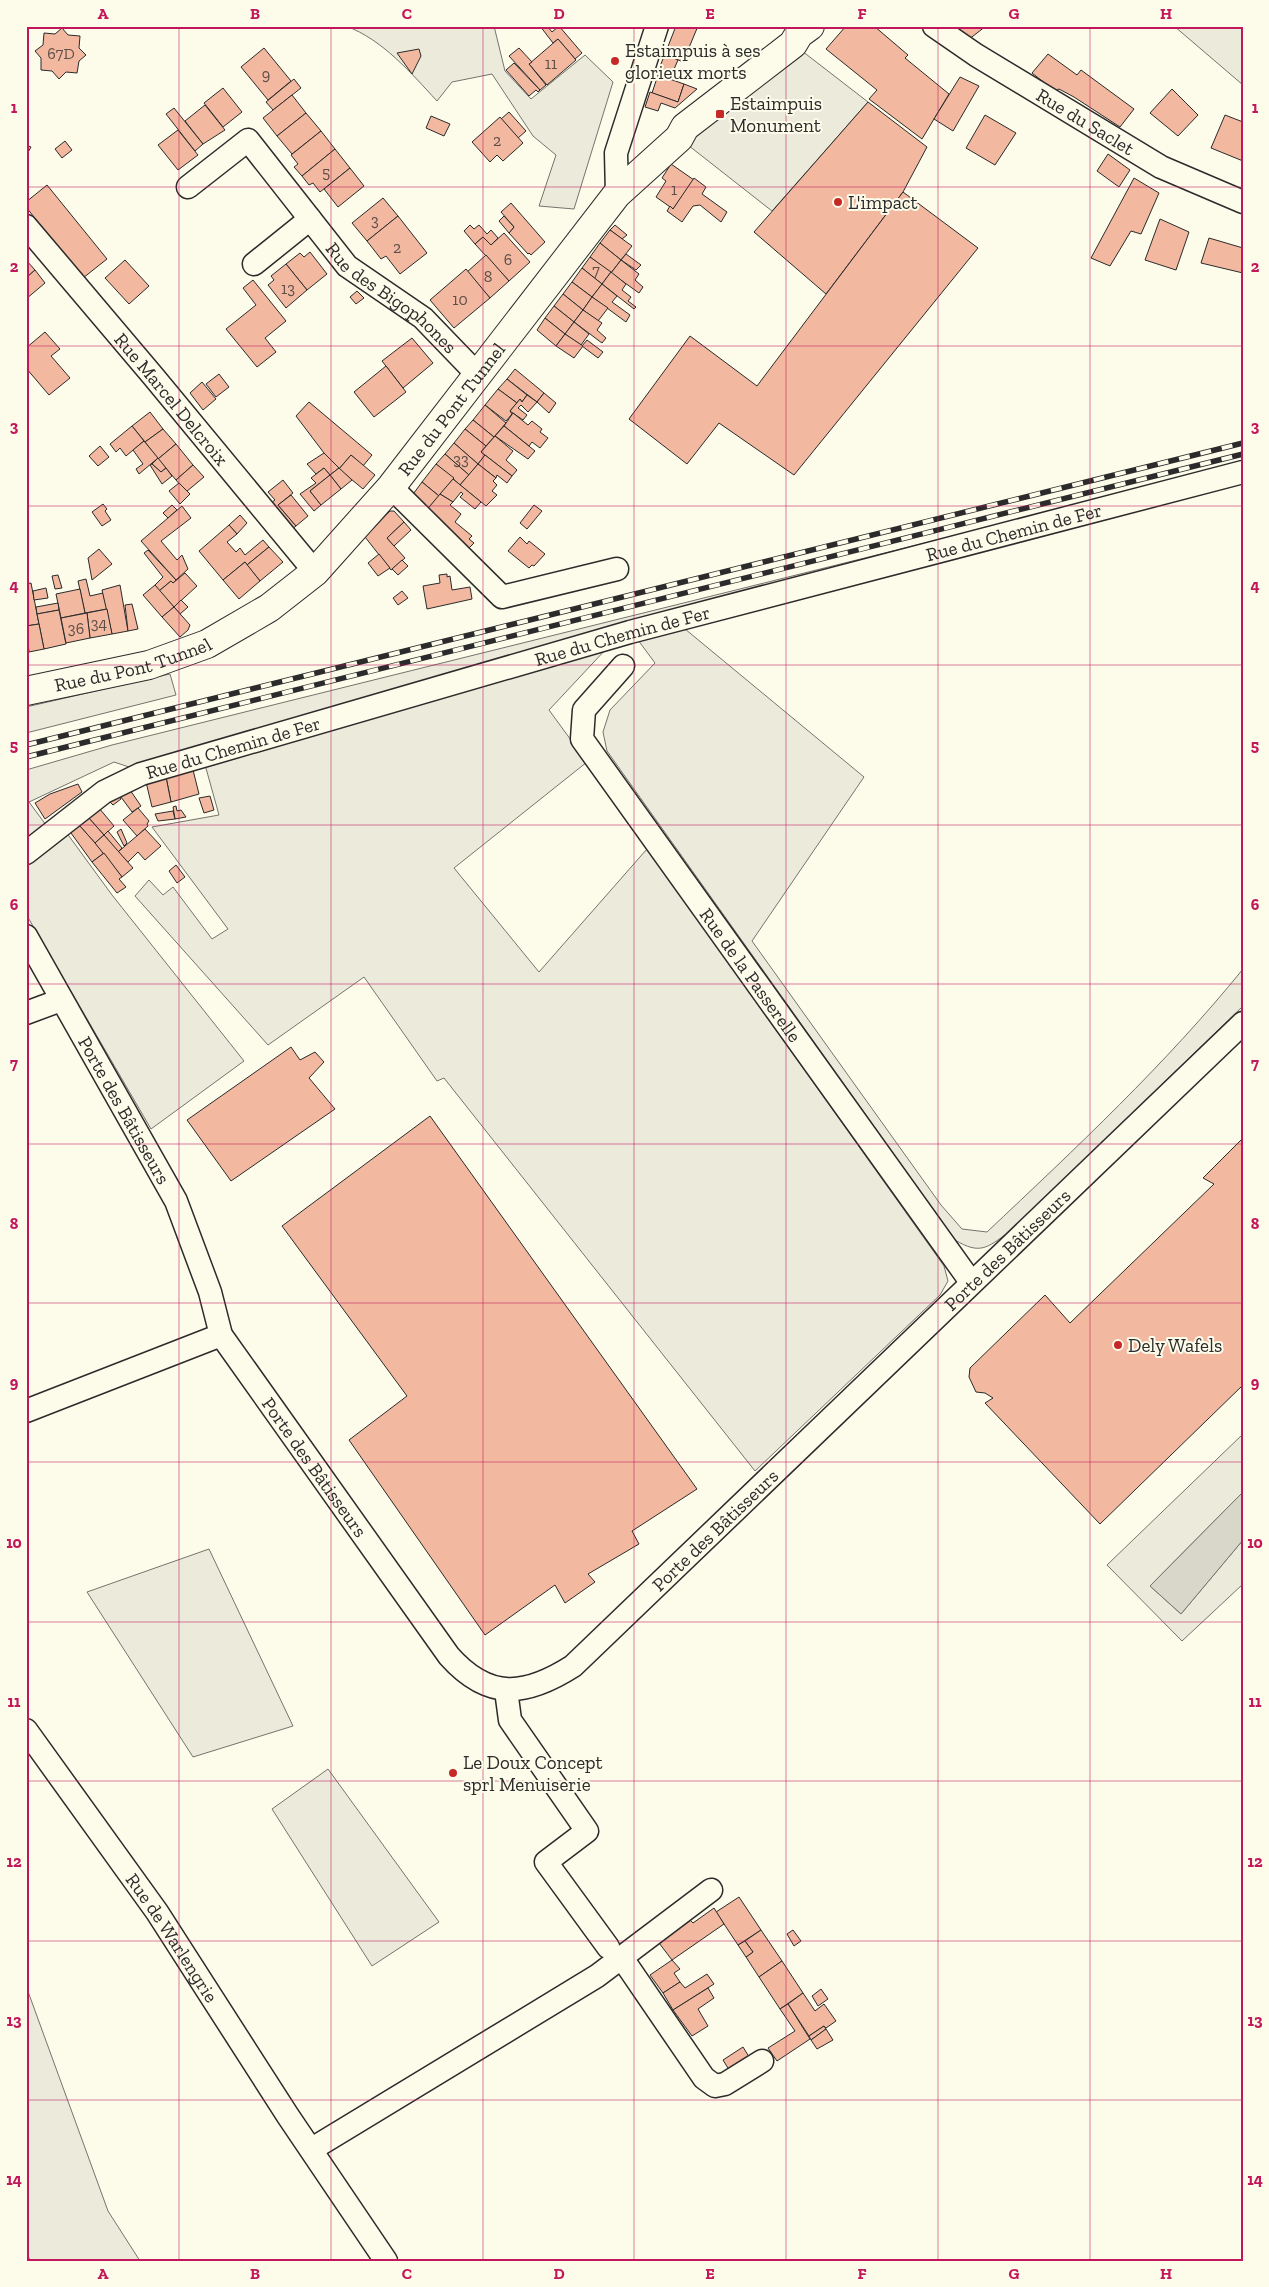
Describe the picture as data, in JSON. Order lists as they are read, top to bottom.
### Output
{
  "streets": {
    "main road": ["Rue du Pont Tunnel"],
    "street": [
      "Rue du Saclet",
      "Rue des Bigophones",
      "Rue Marcel Delcroix",
      "Rue du Chemin de Fer",
      "Rue de la Passerelle",
      "Porte des Bâtisseurs",
      "Rue de Warlengrie"
    ]
  },
  "crossings": [
    ["Rue des Bigophones", "Rue du Pont Tunnel"],
    ["Rue Marcel Delcroix", "Rue du Pont Tunnel"],
    ["Rue de la Passerelle", "Porte des Bâtisseurs"]
  ],
  "places": {
    "other": [
      "Estaimpuis à ses glorieux morts",
      "L'impact",
      "Dely Wafels",
      "Le Doux Concept sprl Menuiserie"
    ],
    "transit": ["Estaimpuis Monument"]
  },
  "house_numbers": [
    "67D",
    "11",
    "9",
    "2",
    "5",
    "1",
    "3",
    "2",
    "6",
    "7",
    "8",
    "13",
    "10",
    "33",
    "34",
    "36"
  ],
  "grid": {
    "columns": [
      "A",
      "B",
      "C",
      "D",
      "E",
      "F",
      "G",
      "H"
    ],
    "rows": [
      "1",
      "2",
      "3",
      "4",
      "5",
      "6",
      "7",
      "8",
      "9",
      "10",
      "11",
      "12",
      "13",
      "14"
    ]
  }
}
